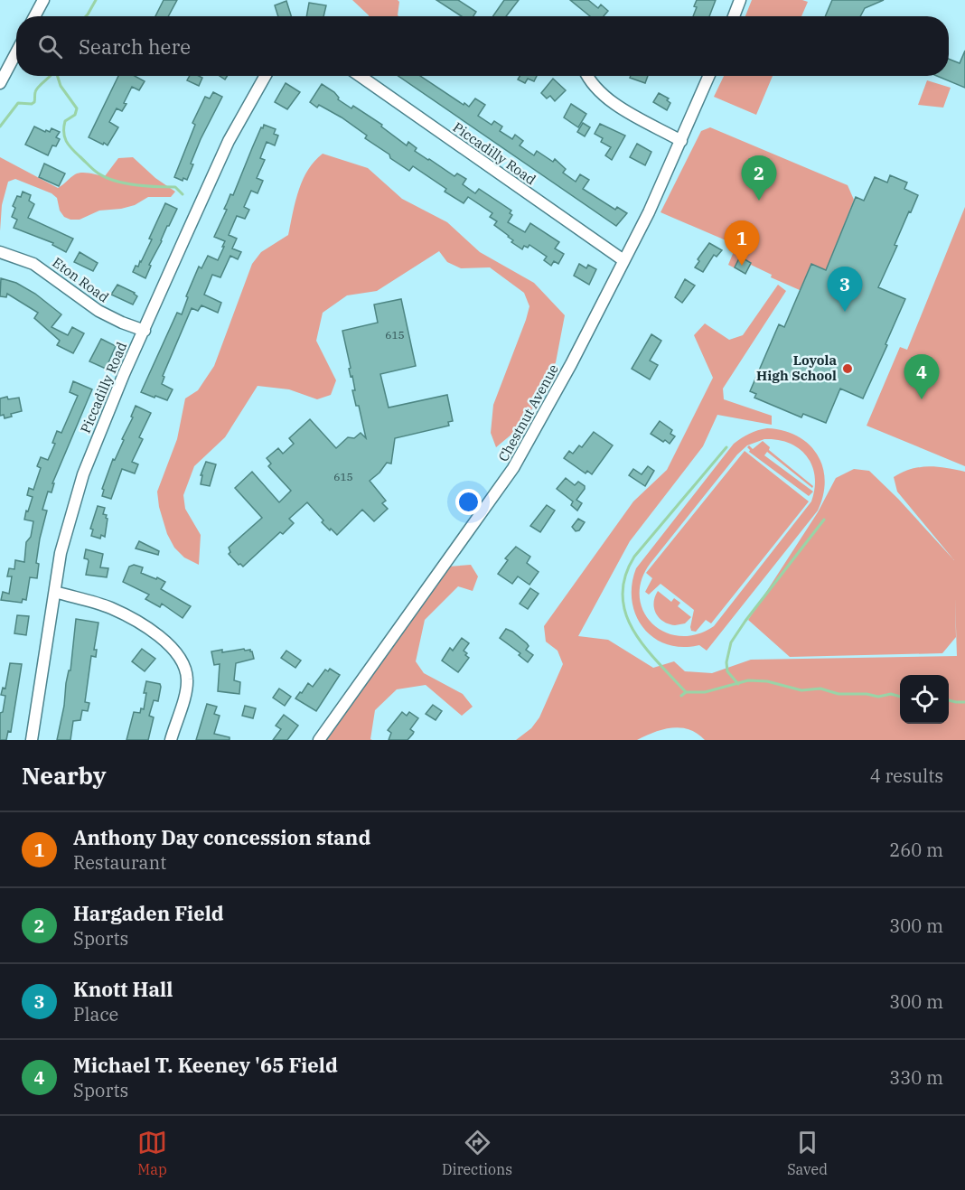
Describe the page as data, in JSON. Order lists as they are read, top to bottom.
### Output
{
  "streets": {
    "street": ["Piccadilly Road", "Eton Road", "Chestnut Avenue"]
  },
  "crossings": [
    ["Piccadilly Road", "Eton Road"],
    ["Piccadilly Road", "Chestnut Avenue"]
  ],
  "places": ["Loyola High School"],
  "house_numbers": ["615", "615"],
  "page": {
    "search": "Search here",
    "pins": [
      "2",
      "1",
      "3",
      "4"
    ],
    "heading": ["Nearby", "4 results"],
    "list": [
      {
        "mark": "1",
        "name": "Anthony Day concession stand",
        "note": "Restaurant",
        "value": "260 m"
      },
      {
        "mark": "2",
        "name": "Hargaden Field",
        "note": "Sports",
        "value": "300 m"
      },
      {
        "mark": "3",
        "name": "Knott Hall",
        "note": "Place",
        "value": "300 m"
      },
      {
        "mark": "4",
        "name": "Michael T. Keeney '65 Field",
        "note": "Sports",
        "value": "330 m"
      }
    ],
    "nav": ["Map", "Directions", "Saved"]
  }
}
